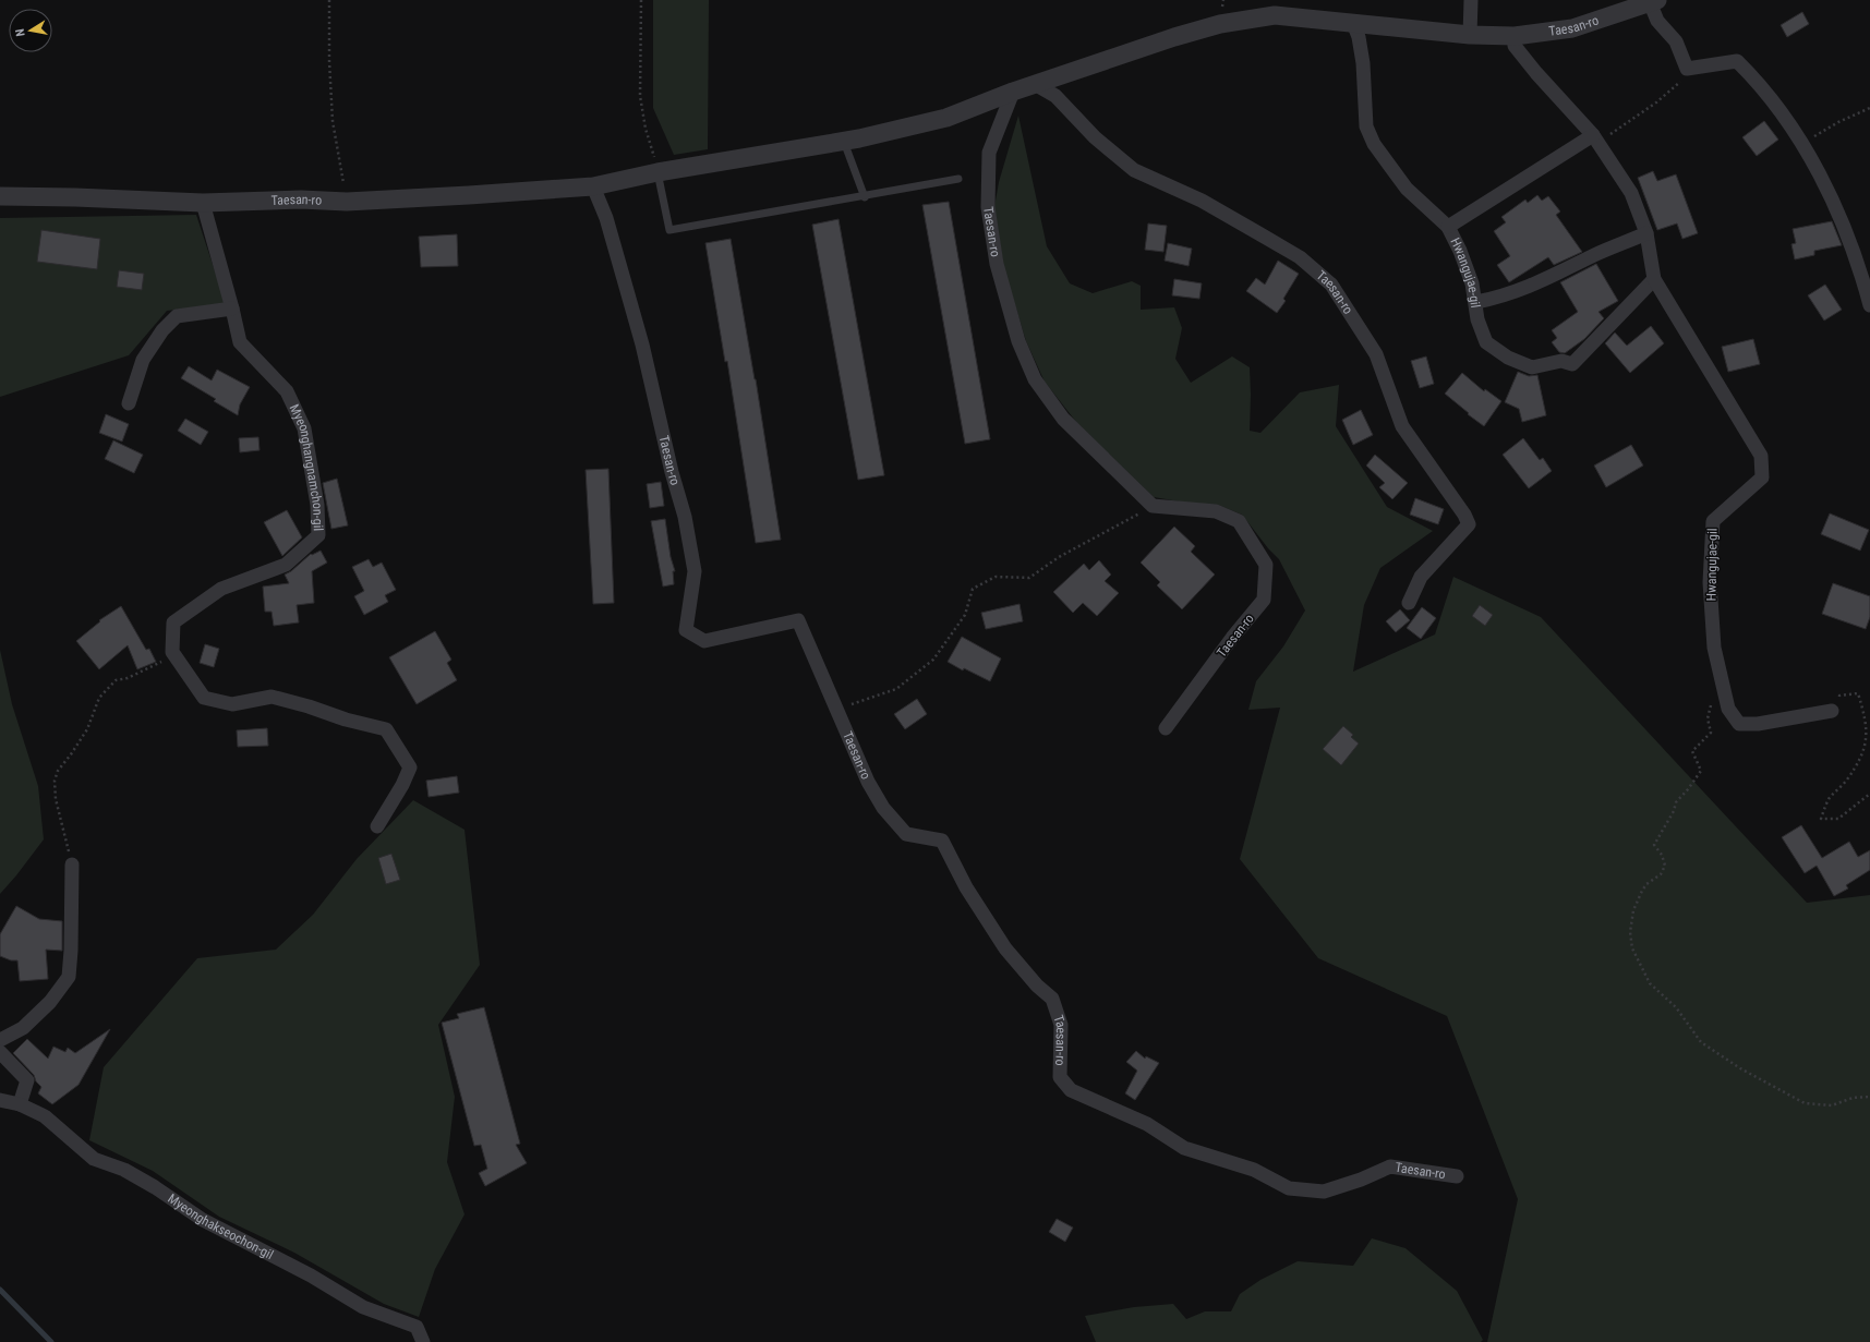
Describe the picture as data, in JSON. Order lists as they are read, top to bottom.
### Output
{
  "streets": {
    "street": [
      "Taesan-ro",
      "Hwangujae-gil",
      "Myeonghangnamchon-gil",
      "Myeonghakseochon-gil"
    ]
  },
  "crossings": [
    ["Taesan-ro", "Hwangujae-gil"],
    ["Taesan-ro", "Myeonghangnamchon-gil"]
  ],
  "north": "left"
}
